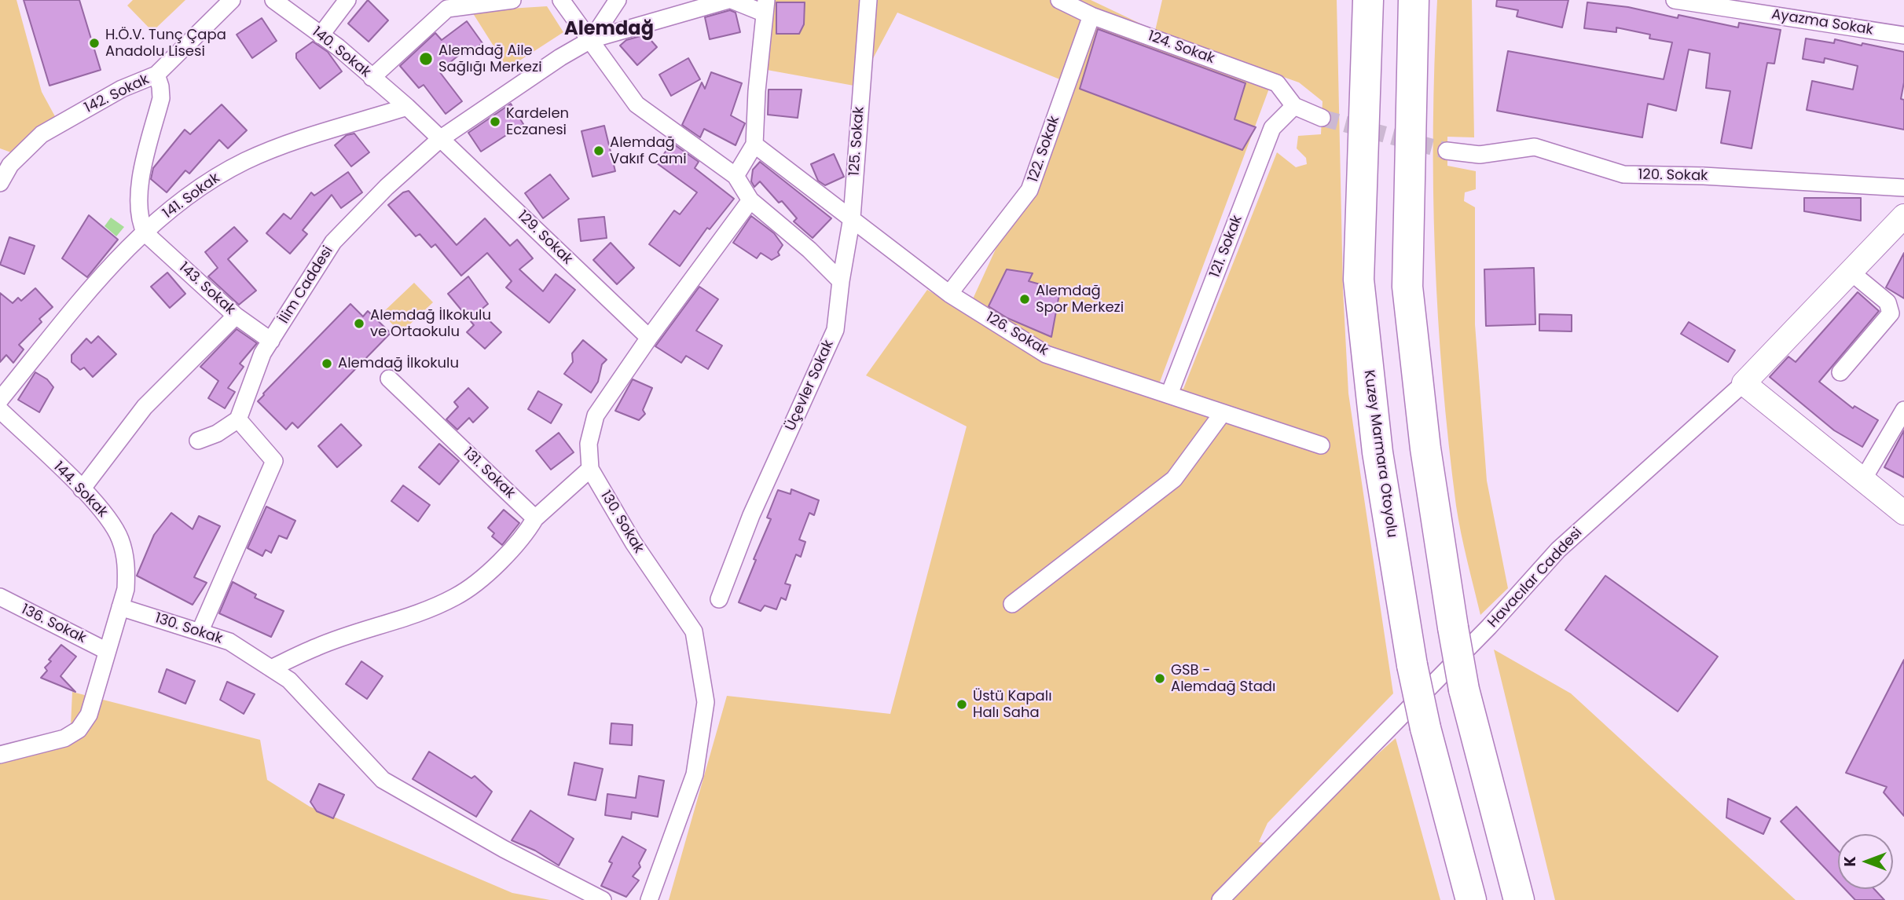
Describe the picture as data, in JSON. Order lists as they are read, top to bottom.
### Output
{
  "streets": {
    "highway": ["Kuzey Marmara Otoyolu"],
    "street": [
      "Ayazma Sokak",
      "124. Sokak",
      "140. Sokak",
      "142. Sokak",
      "125. Sokak",
      "122. Sokak",
      "120. Sokak",
      "141. Sokak",
      "129. Sokak",
      "121. Sokak",
      "İlim Caddesi",
      "143. Sokak",
      "126. Sokak",
      "Üçevler Sokak",
      "131. Sokak",
      "144. Sokak",
      "130. Sokak",
      "Havacılar Caddesi",
      "136. Sokak"
    ]
  },
  "crossings": [
    ["124. Sokak", "122. Sokak"],
    ["124. Sokak", "121. Sokak"],
    ["140. Sokak", "141. Sokak"],
    ["125. Sokak", "126. Sokak"],
    ["125. Sokak", "Üçevler Sokak"],
    ["122. Sokak", "126. Sokak"],
    ["141. Sokak", "143. Sokak"],
    ["129. Sokak", "İlim Caddesi"],
    ["129. Sokak", "130. Sokak"],
    ["121. Sokak", "126. Sokak"],
    ["İlim Caddesi", "143. Sokak"],
    ["144. Sokak", "130. Sokak"],
    ["144. Sokak", "136. Sokak"]
  ],
  "districts": ["Alemdağ"],
  "places": [
    "H.Ö.V. Tunç Çapa Anadolu Lisesi",
    "Alemdağ Aile Sağlığı Merkezi",
    "Kardelen Eczanesi",
    "Alemdağ Vakıf Cami",
    "Alemdağ Spor Merkezi",
    "Alemdağ İlkokulu ve Ortaokulu",
    "Alemdağ İlkokulu",
    "GSB - Alemdağ Stadı",
    "Üstü Kapalı Halı Saha"
  ],
  "north": "left"
}
